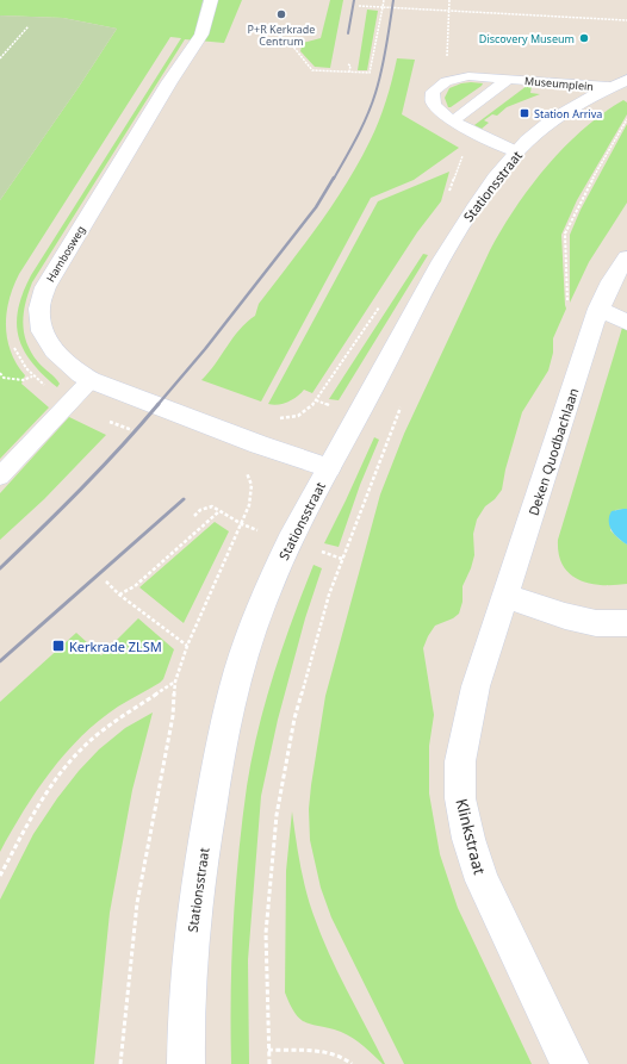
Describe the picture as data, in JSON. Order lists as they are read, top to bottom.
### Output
{
  "streets": {
    "street": [
      "Stationsstraat",
      "Hambosweg",
      "Deken Quodbachlaan",
      "Klinkstraat"
    ],
    "lane": ["Museumplein"]
  },
  "crossings": [
    ["Museumplein", "Stationsstraat"],
    ["Stationsstraat", "Hambosweg"],
    ["Deken Quodbachlaan", "Klinkstraat"]
  ],
  "places": {
    "other": ["P+R Kerkrade Centrum", "Discovery Museum"],
    "transit": ["Station Arriva", "Kerkrade ZLSM"]
  }
}
